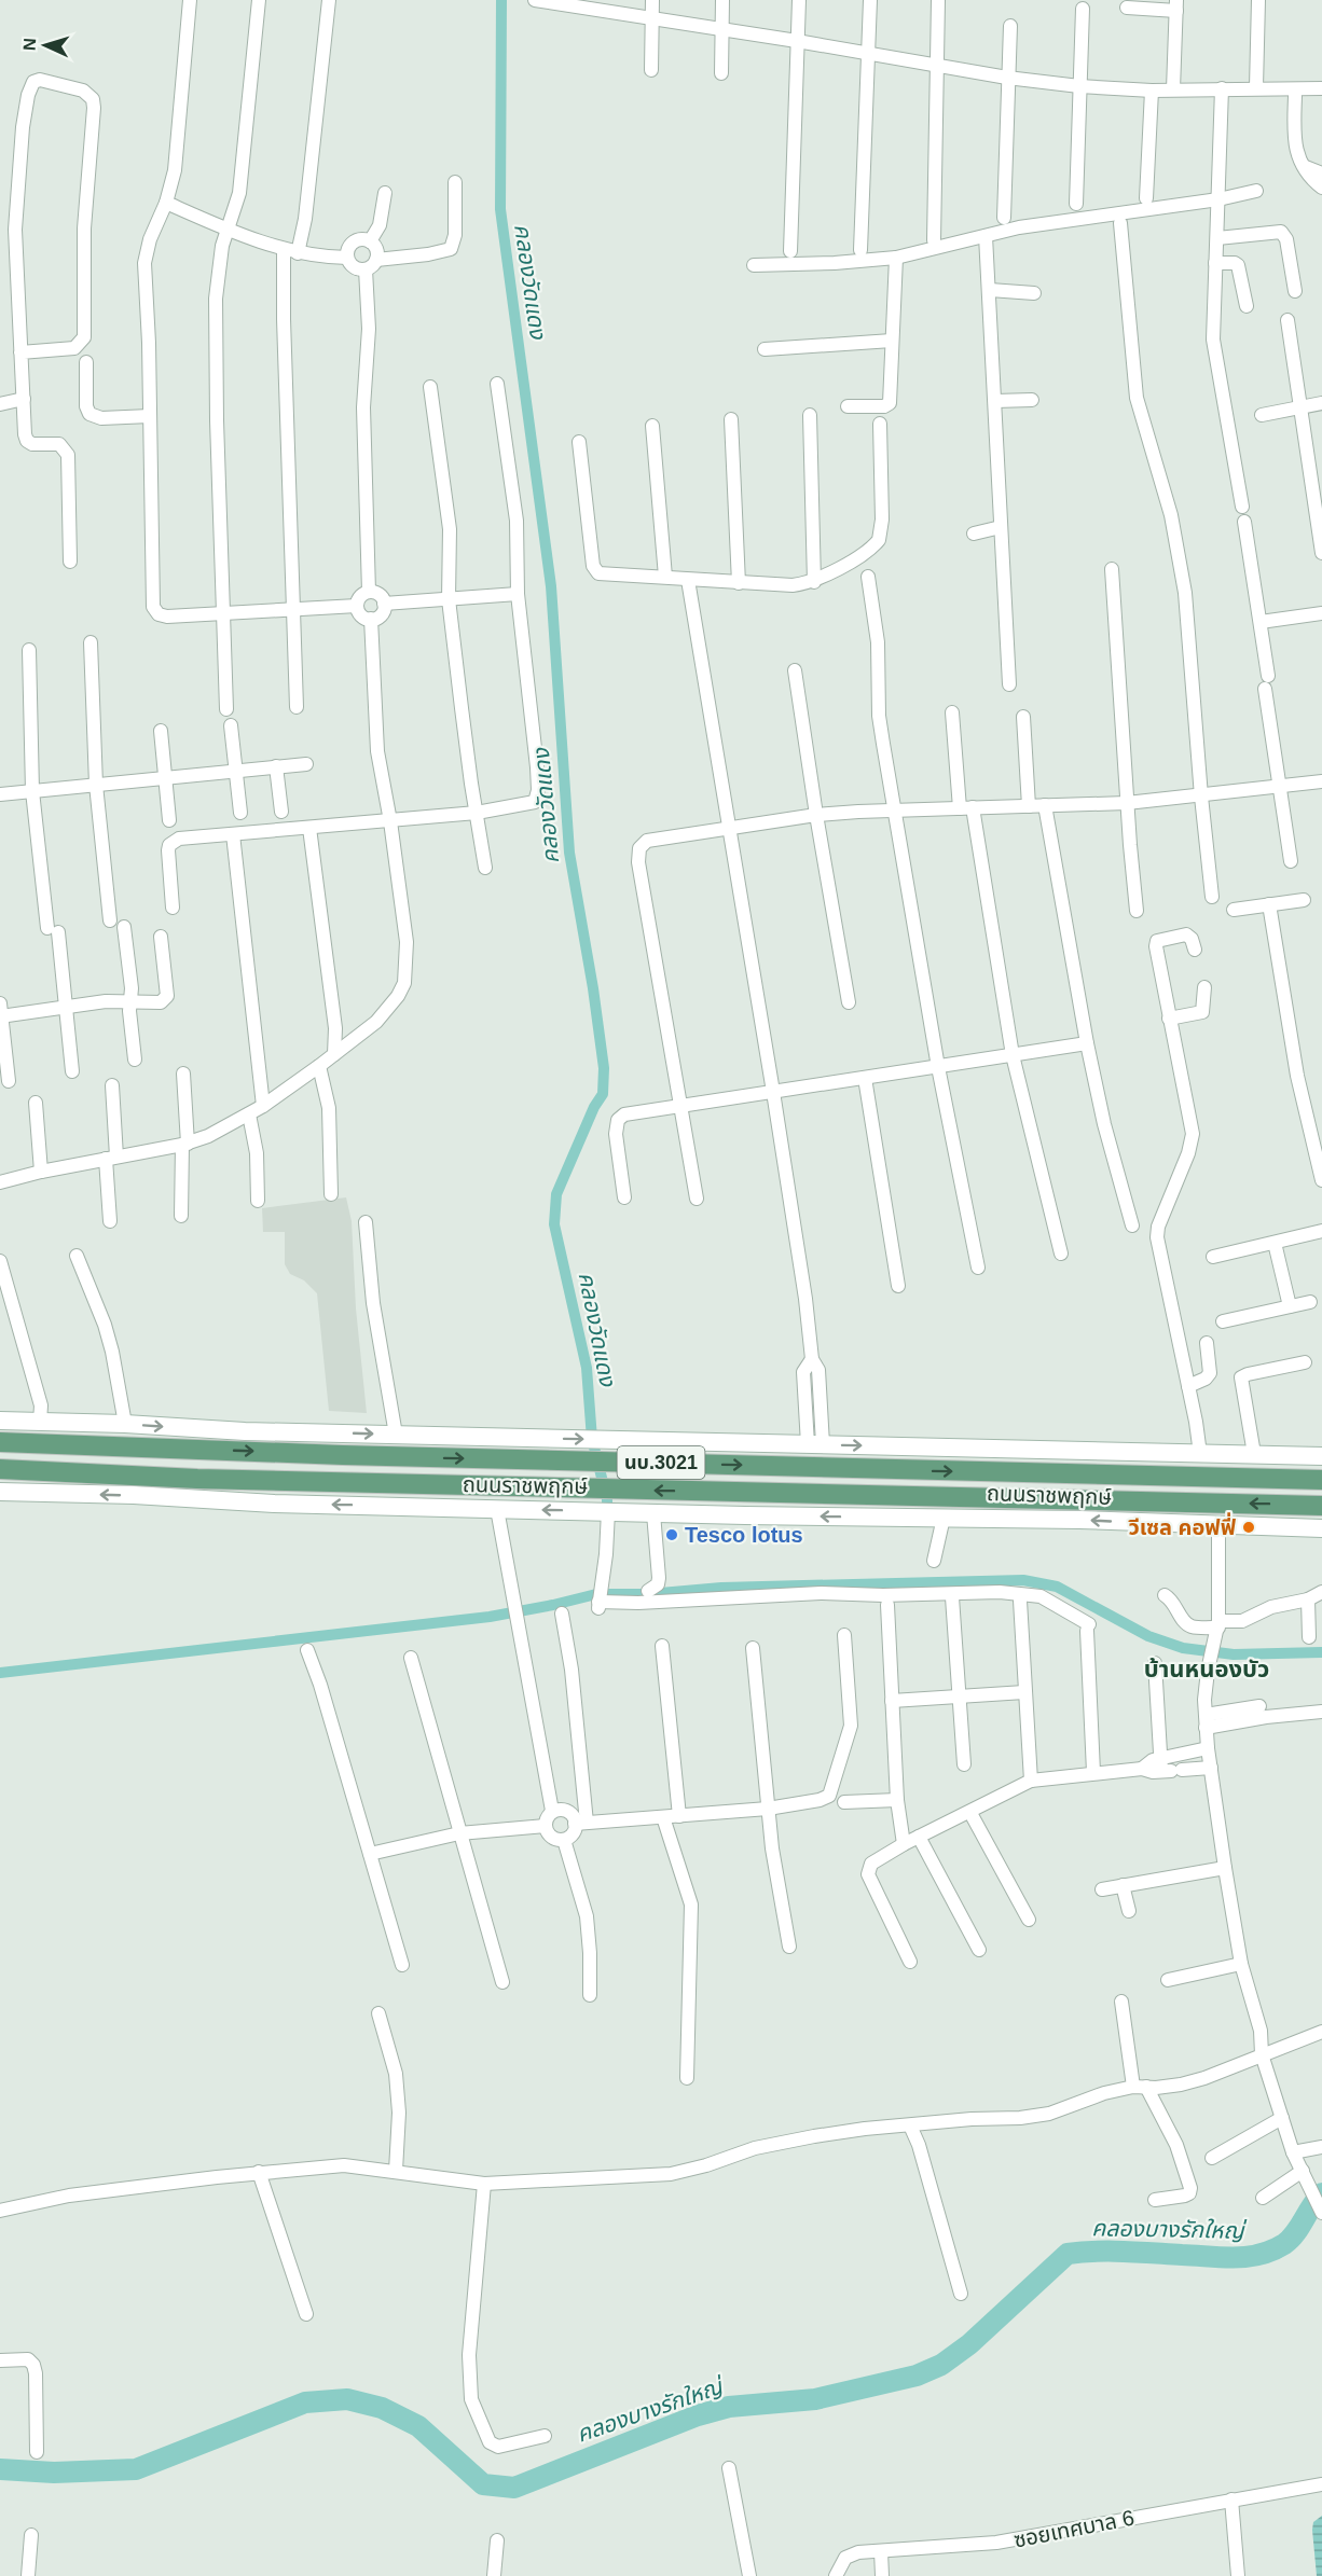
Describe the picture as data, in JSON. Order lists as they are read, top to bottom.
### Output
{
  "streets": {
    "main road": ["นบ.3021", "ถนนราชพฤกษ์"],
    "street": ["ซอยเทศบาล 6"]
  },
  "districts": ["บ้านหนองบัว"],
  "water": ["คลองวัดแดง", "คลองบางรักใหญ่"],
  "places": ["วีเซล คอฟฟี่", "Tesco lotus"],
  "north": "left"
}
